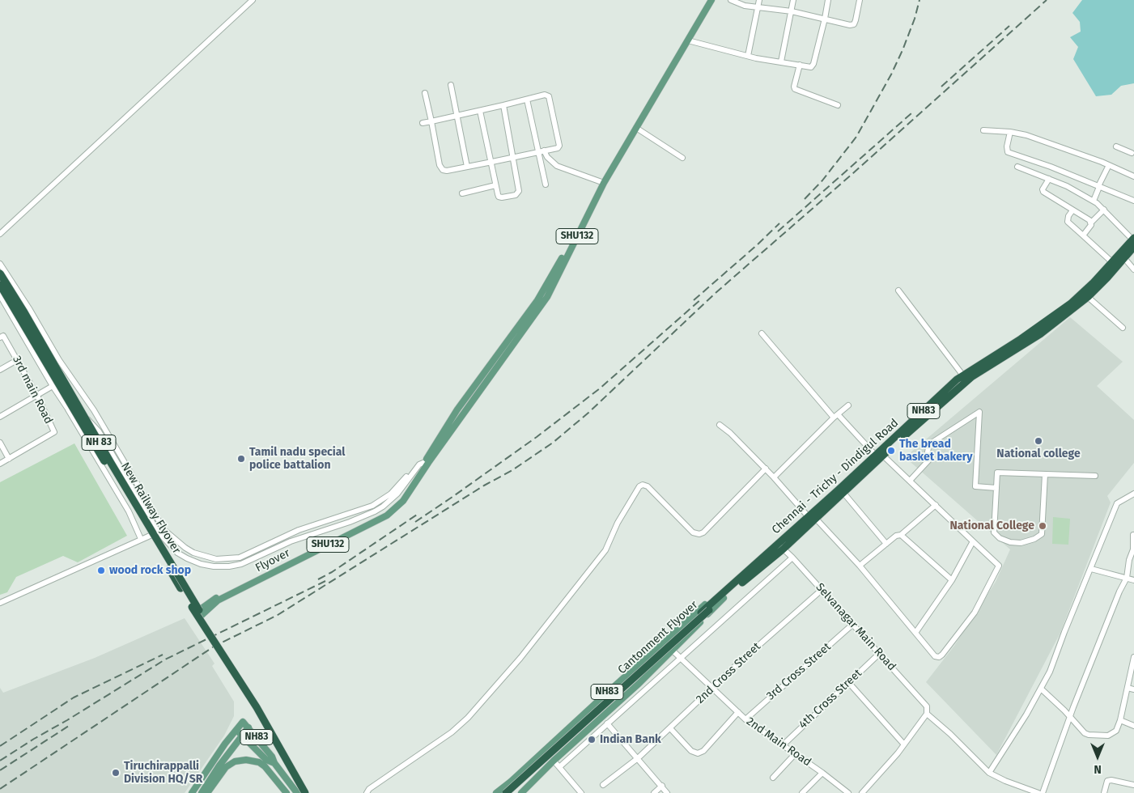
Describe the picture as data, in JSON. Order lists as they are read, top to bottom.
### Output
{
  "streets": {
    "highway": [
      "NH83",
      "NH 83",
      "Chennai - Trichy - Dindigul Road",
      "New Railway Flyover",
      "Cantonment Flyover"
    ],
    "main road": ["SHU132", "Flyover"],
    "street": [
      "3rd main Road",
      "Selvanagar Main Road",
      "3rd Cross Street",
      "2nd Cross Street",
      "4th Cross Street",
      "2nd Main Road"
    ]
  },
  "crossings": [
    ["SHU132", "Flyover"],
    ["NH83", "Chennai - Trichy - Dindigul Road"],
    ["NH83", "Cantonment Flyover"],
    ["Chennai - Trichy - Dindigul Road", "Selvanagar Main Road"],
    ["Chennai - Trichy - Dindigul Road", "Cantonment Flyover"],
    ["New Railway Flyover", "Flyover"],
    ["Selvanagar Main Road", "3rd Cross Street"],
    ["Selvanagar Main Road", "2nd Cross Street"],
    ["Selvanagar Main Road", "4th Cross Street"],
    ["3rd Cross Street", "2nd Main Road"],
    ["2nd Cross Street", "2nd Main Road"],
    ["4th Cross Street", "2nd Main Road"]
  ],
  "places": [
    "National college",
    "The bread basket bakery",
    "Tamil nadu special police battalion",
    "National College",
    "wood rock shop",
    "Indian Bank",
    "Tiruchirappalli Division HQ/SR"
  ],
  "north": "bottom"
}
